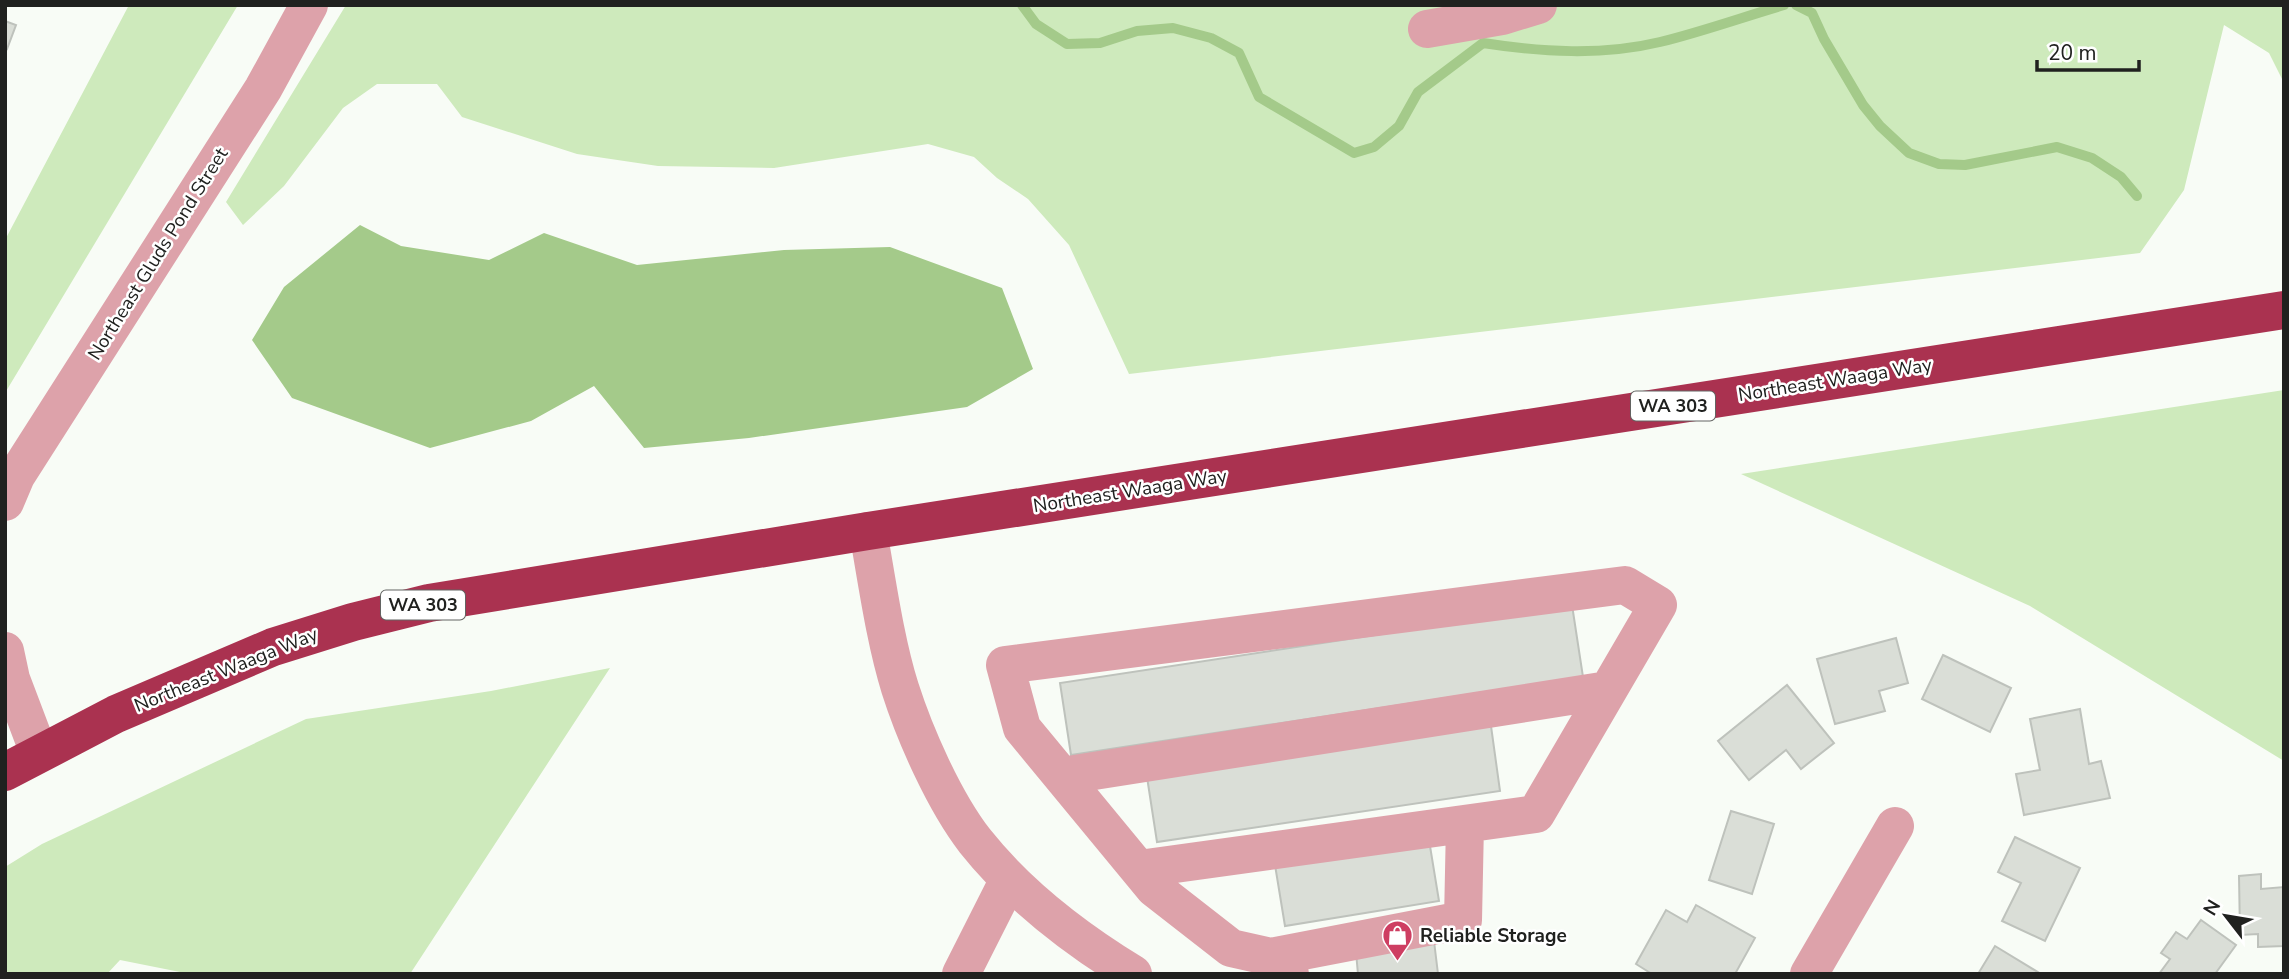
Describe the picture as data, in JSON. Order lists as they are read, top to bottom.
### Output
{
  "streets": {
    "highway": ["Northeast Waaga Way", "WA 303"],
    "street": ["Northeast Gluds Pond Street"]
  },
  "places": {
    "shop": ["Reliable Storage"]
  },
  "scale_bar": "20 m",
  "north": "top left"
}
